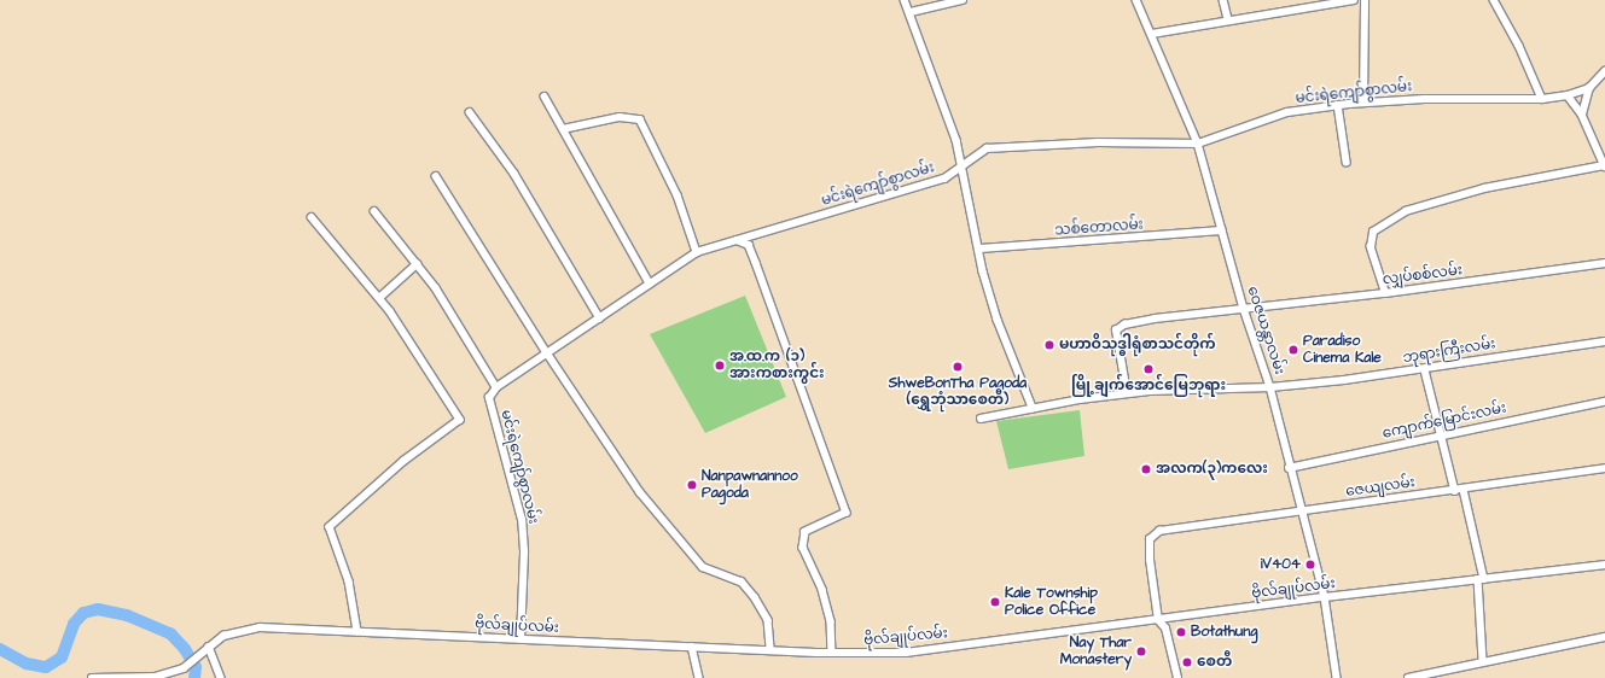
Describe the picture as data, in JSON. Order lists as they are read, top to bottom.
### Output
{
  "streets": {
    "street": [
      "မင်းရဲကျော်စွာလမ်း",
      "သစ်တောလမ်း",
      "လျှပ်စစ်လမ်း",
      "ဝေဇယန္တာလမ်း",
      "ဘုရားကြီးလမ်း",
      "ကျောက်မြောင်းလမ်း",
      "ဇေယျလမ်း",
      "ဗိုလ်ချုပ်လမ်း"
    ]
  },
  "crossings": [
    ["မင်းရဲကျော်စွာလမ်း", "ဝေဇယန္တာလမ်း"],
    ["မင်းရဲကျော်စွာလမ်း", "ဗိုလ်ချုပ်လမ်း"],
    ["သစ်တောလမ်း", "ဝေဇယန္တာလမ်း"],
    ["လျှပ်စစ်လမ်း", "ဝေဇယန္တာလမ်း"],
    ["လျှပ်စစ်လမ်း", "ဘုရားကြီးလမ်း"],
    ["ဝေဇယန္တာလမ်း", "ဘုရားကြီးလမ်း"],
    ["ဝေဇယန္တာလမ်း", "ကျောက်မြောင်းလမ်း"],
    ["ဝေဇယန္တာလမ်း", "ဇေယျလမ်း"],
    ["ဝေဇယန္တာလမ်း", "ဗိုလ်ချုပ်လမ်း"],
    ["ဇေယျလမ်း", "ဗိုလ်ချုပ်လမ်း"]
  ],
  "places": [
    "မဟာဝိသုဒ္ဓါရုံစာသင်တိုက်",
    "Paradiso Cinema Kale",
    "အ.ထ.က (၁) အားကစားကွင်း",
    "ShweBonTha Pagoda (ရွှေဘုံသာစေတီ)",
    "မြို့ချက်အောင်မြေဘုရား",
    "အလက(၃)ကလေး",
    "Nanpawnannoo Pagoda",
    "iV404",
    "Kale Township Police Office",
    "Botathung",
    "Nay Thar Monastery",
    "စေတီ"
  ]
}
